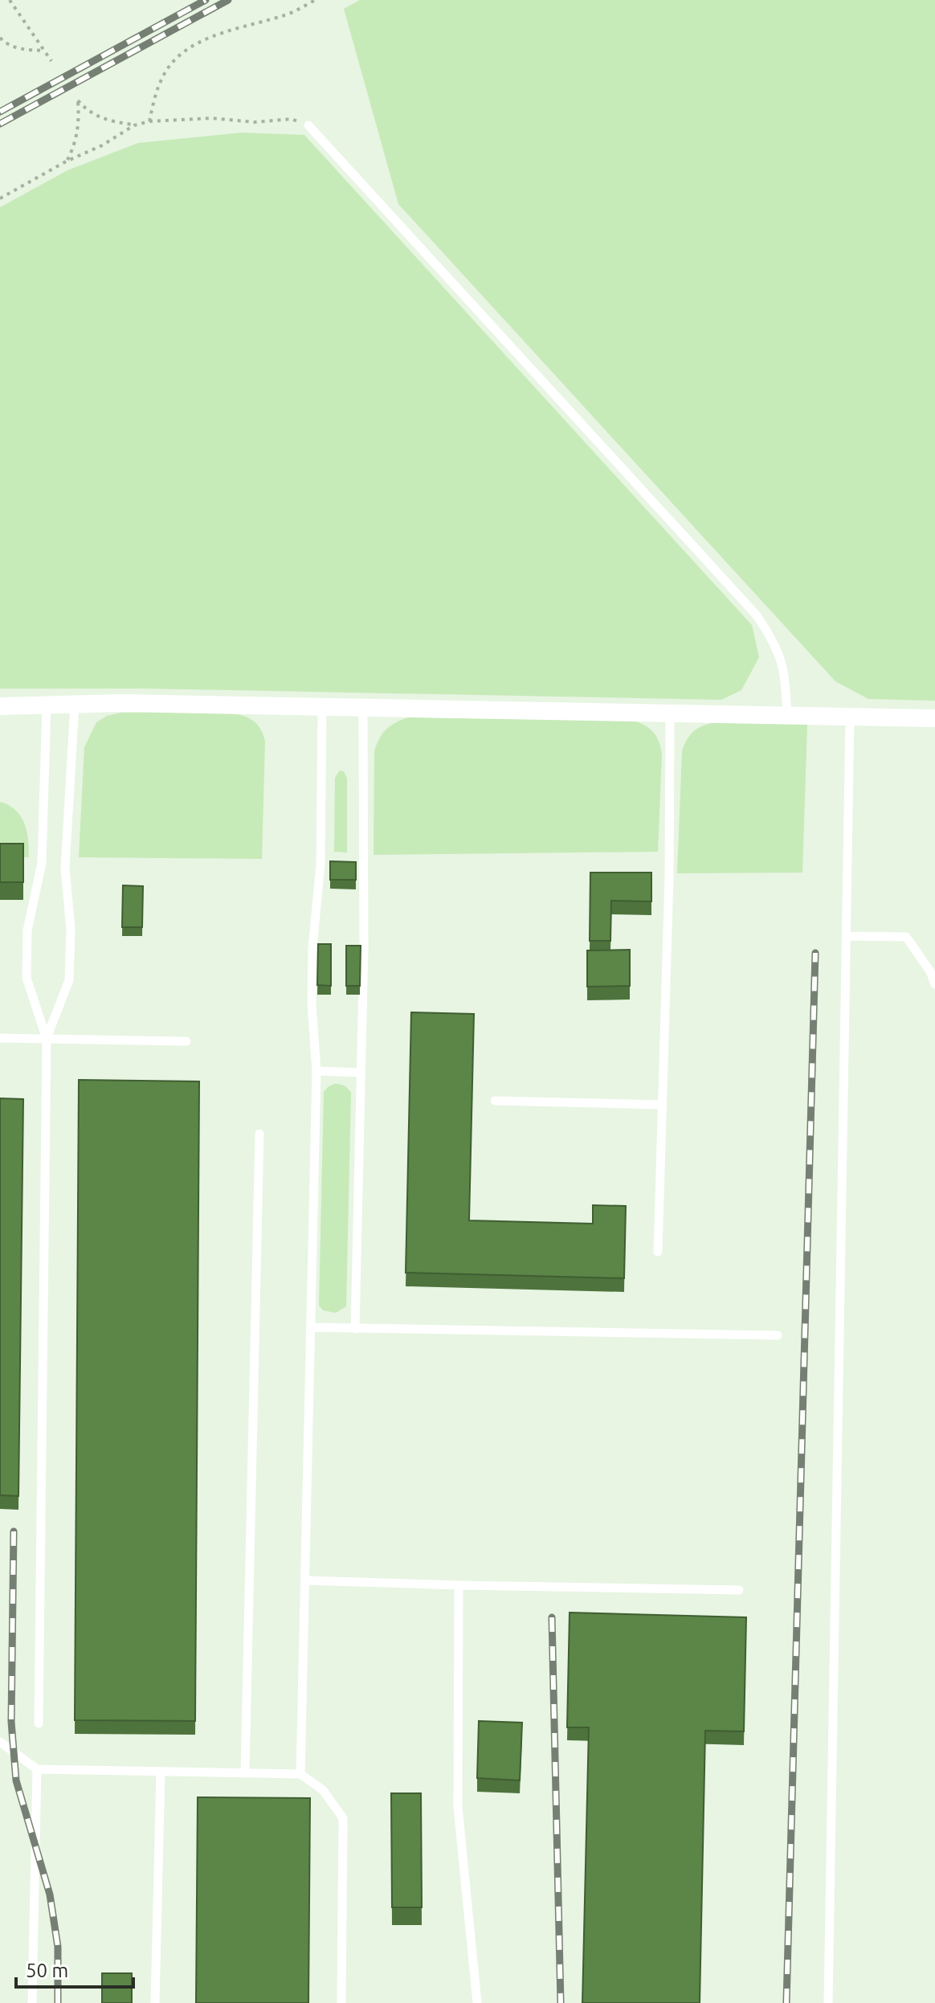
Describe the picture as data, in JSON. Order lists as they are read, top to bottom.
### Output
{
  "scale_bar": "50 m"
}
